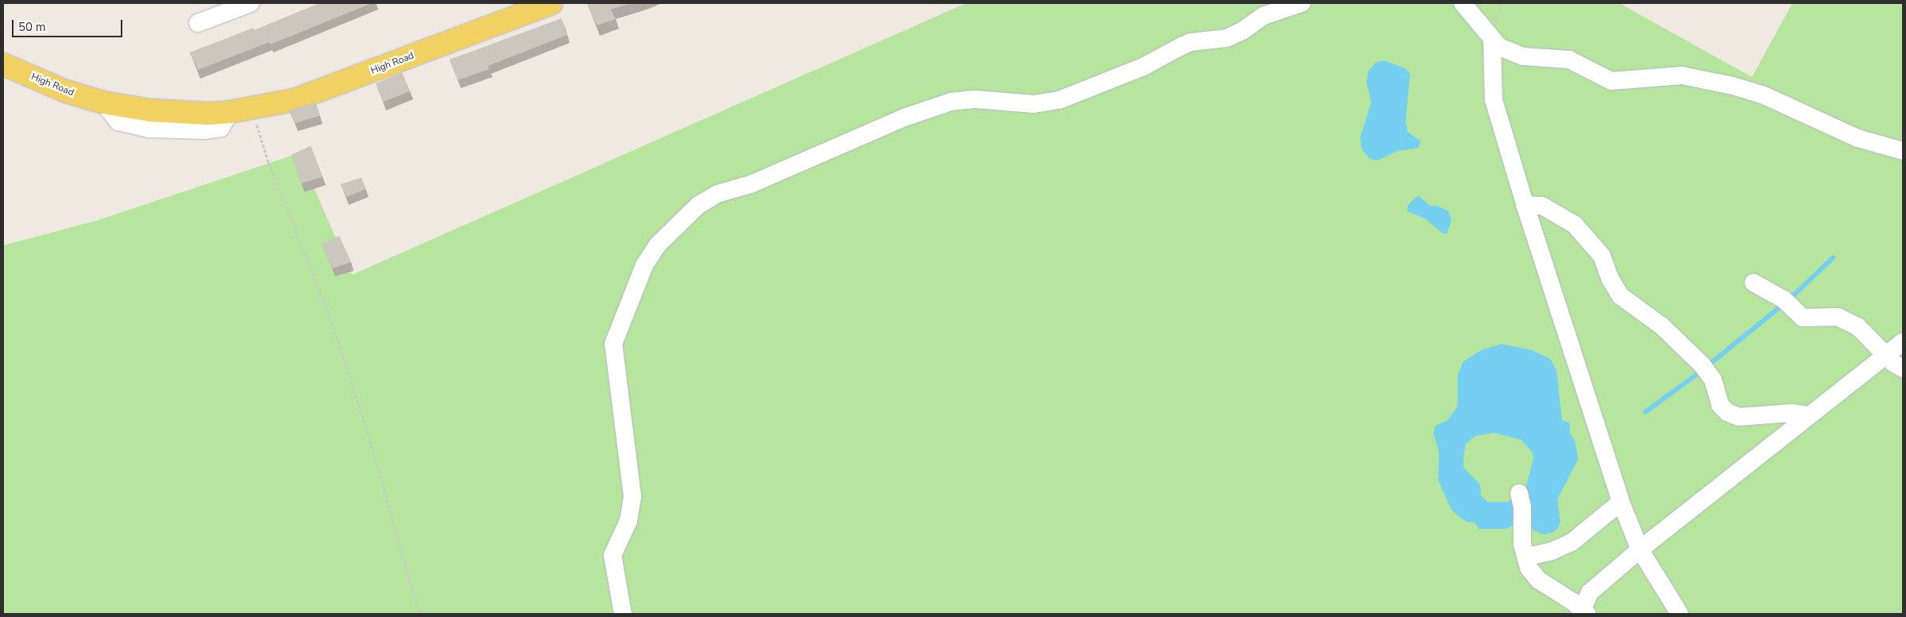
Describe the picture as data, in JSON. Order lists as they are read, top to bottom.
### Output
{
  "streets": {
    "main road": ["High Road"]
  },
  "scale_bar": "50 m"
}
